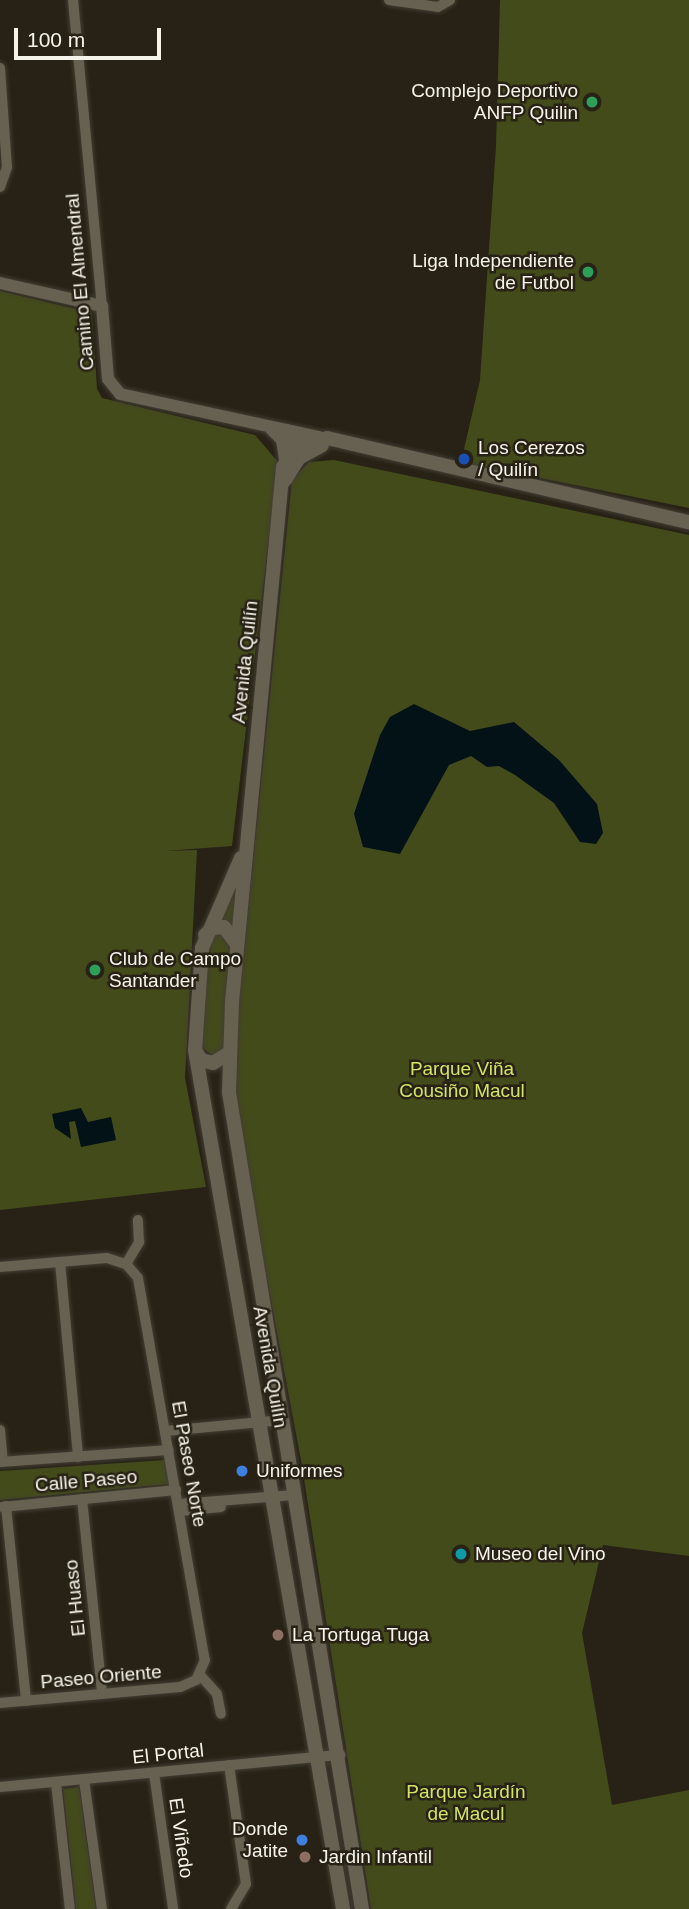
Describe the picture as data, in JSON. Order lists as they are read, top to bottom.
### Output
{
  "streets": {
    "main road": ["Avenida Quilín"],
    "street": [
      "Camino El Almendral",
      "El Paseo Norte",
      "Calle Paseo",
      "El Huaso",
      "Paseo Oriente",
      "El Portal",
      "El Viñedo"
    ]
  },
  "crossings": [
    ["Avenida Quilín", "El Portal"],
    ["El Paseo Norte", "Calle Paseo"],
    ["El Paseo Norte", "Paseo Oriente"],
    ["Calle Paseo", "El Huaso"],
    ["El Huaso", "Paseo Oriente"],
    ["El Portal", "El Viñedo"]
  ],
  "parks": ["Parque Viña Cousiño Macul", "Parque Jardín de Macul"],
  "places": [
    "Complejo Deportivo ANFP Quilin",
    "Liga Independiente de Futbol",
    "Los Cerezos / Quilín",
    "Club de Campo Santander",
    "Uniformes",
    "Museo del Vino",
    "La Tortuga Tuga",
    "Donde Jatite",
    "Jardin Infantil"
  ],
  "scale_bar": "100 m"
}
